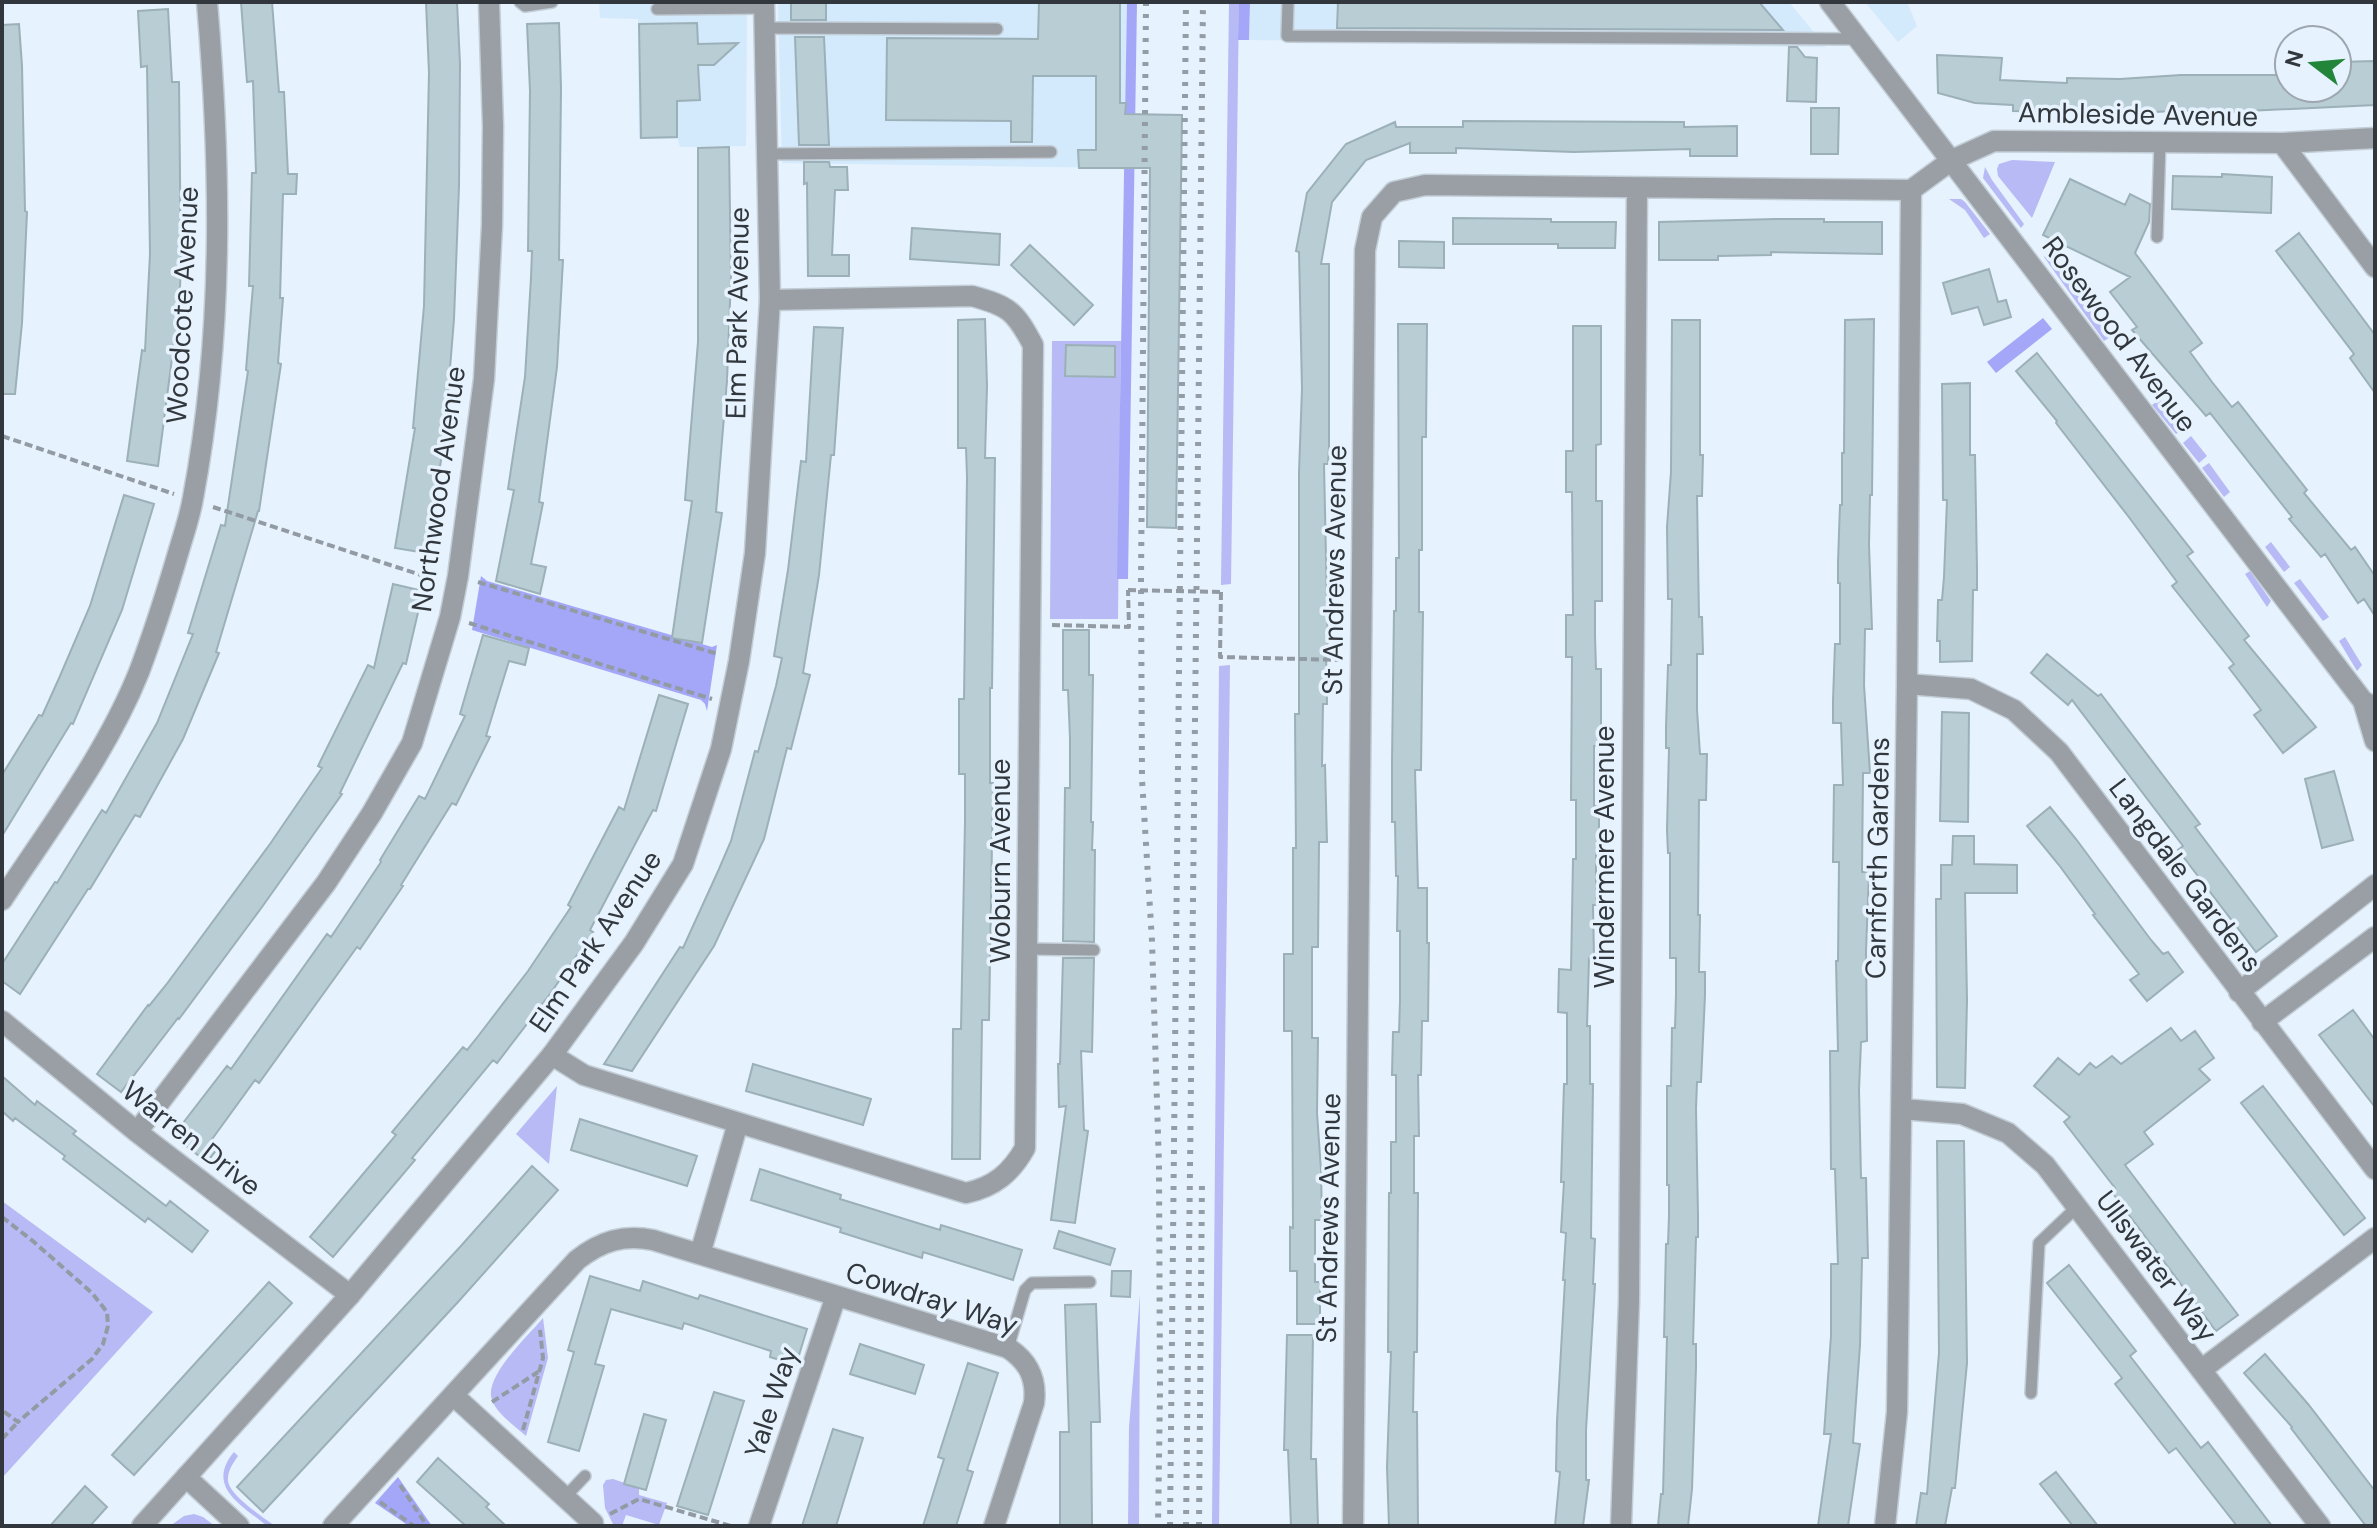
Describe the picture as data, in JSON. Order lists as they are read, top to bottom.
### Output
{
  "streets": {
    "street": [
      "Ambleside Avenue",
      "Woodcote Avenue",
      "Elm Park Avenue",
      "Rosewood Avenue",
      "Northwood Avenue",
      "St Andrews Avenue",
      "Windermere Avenue",
      "Carnforth Gardens",
      "Woburn Avenue",
      "Langdale Gardens",
      "Warren Drive",
      "Ullswater Way",
      "Cowdray Way",
      "Yale Way"
    ]
  },
  "crossings": [
    ["Ambleside Avenue", "Rosewood Avenue"],
    ["Elm Park Avenue", "Woburn Avenue"],
    ["Elm Park Avenue", "Warren Drive"],
    ["Northwood Avenue", "Warren Drive"],
    ["St Andrews Avenue", "Windermere Avenue"],
    ["St Andrews Avenue", "Carnforth Gardens"],
    ["Carnforth Gardens", "Langdale Gardens"],
    ["Carnforth Gardens", "Ullswater Way"],
    ["Cowdray Way", "Yale Way"]
  ],
  "north": "left"
}
